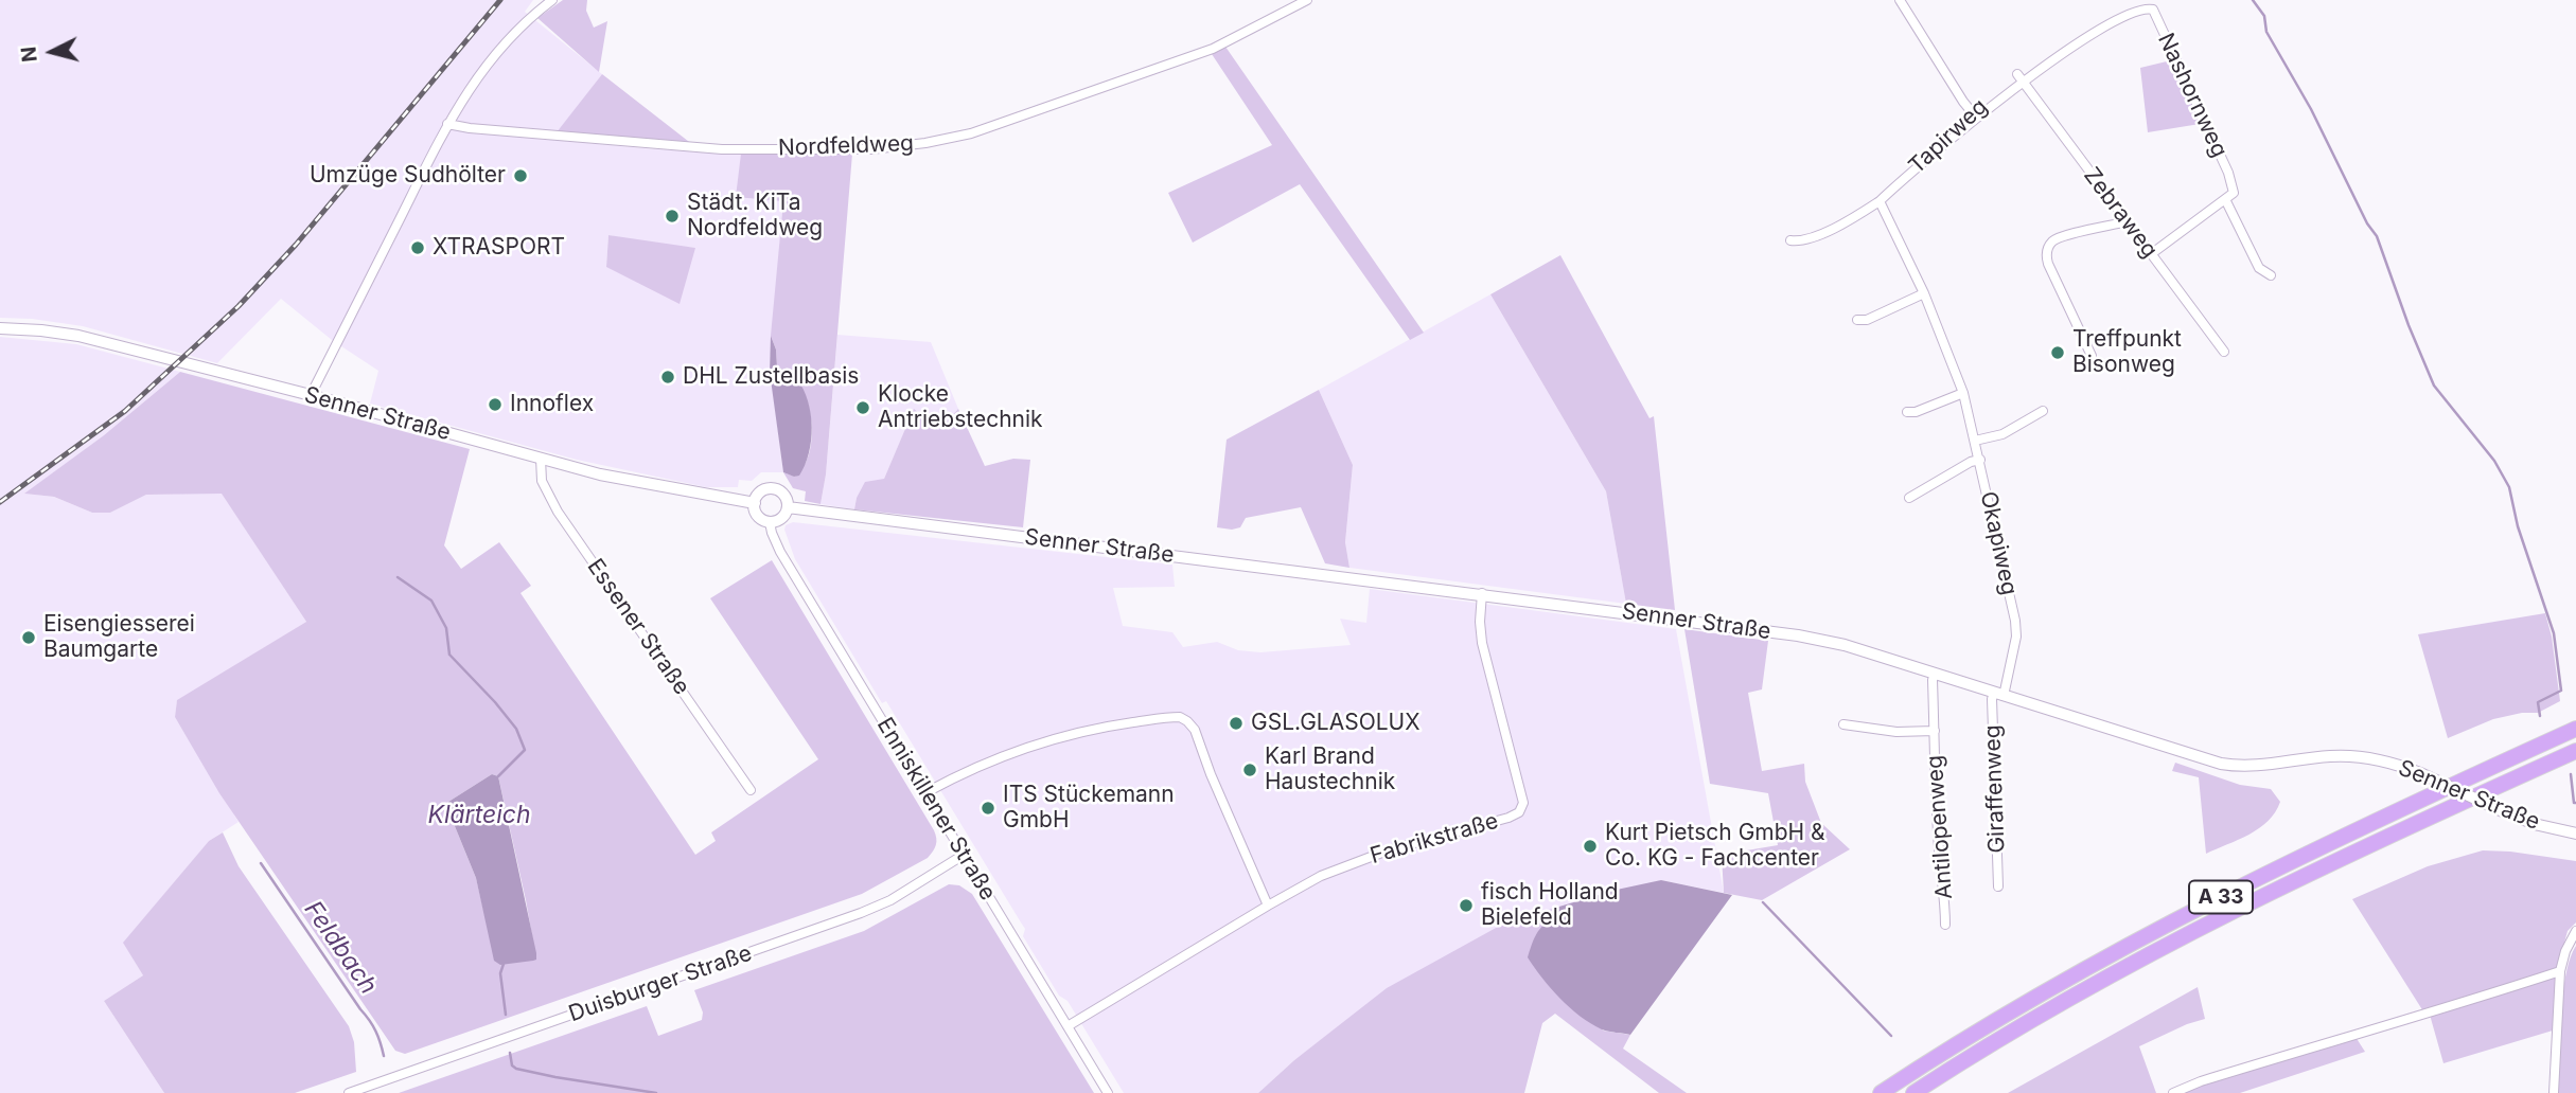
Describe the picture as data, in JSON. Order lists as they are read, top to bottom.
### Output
{
  "streets": {
    "highway": ["A 33"],
    "street": [
      "Nashornweg",
      "Tapirweg",
      "Nordfeldweg",
      "Zebraweg",
      "Senner Straße",
      "Okapiweg",
      "Essener Straße",
      "Giraffenweg",
      "Enniskillener Straße",
      "Antilopenweg",
      "Fabrikstraße",
      "Duisburger Straße"
    ]
  },
  "crossings": [
    ["Tapirweg", "Zebraweg"],
    ["Tapirweg", "Okapiweg"],
    ["Senner Straße", "Okapiweg"],
    ["Senner Straße", "Essener Straße"],
    ["Senner Straße", "Giraffenweg"],
    ["Senner Straße", "Enniskillener Straße"],
    ["Senner Straße", "Antilopenweg"],
    ["Senner Straße", "Fabrikstraße"],
    ["Okapiweg", "Giraffenweg"],
    ["Enniskillener Straße", "Fabrikstraße"],
    ["Enniskillener Straße", "Duisburger Straße"]
  ],
  "water": ["Klärteich", "Feldbach"],
  "places": [
    "Umzüge Sudhölter",
    "Städt. KiTa Nordfeldweg",
    "XTRASPORT",
    "Treffpunkt Bisonweg",
    "DHL Zustellbasis",
    "Innoflex",
    "Klocke Antriebstechnik",
    "Eisengiesserei Baumgarte",
    "GSL.GLASOLUX",
    "Karl Brand Haustechnik",
    "ITS Stückemann GmbH",
    "Kurt Pietsch GmbH & Co. KG - Fachcenter",
    "fisch Holland Bielefeld"
  ],
  "north": "left"
}
